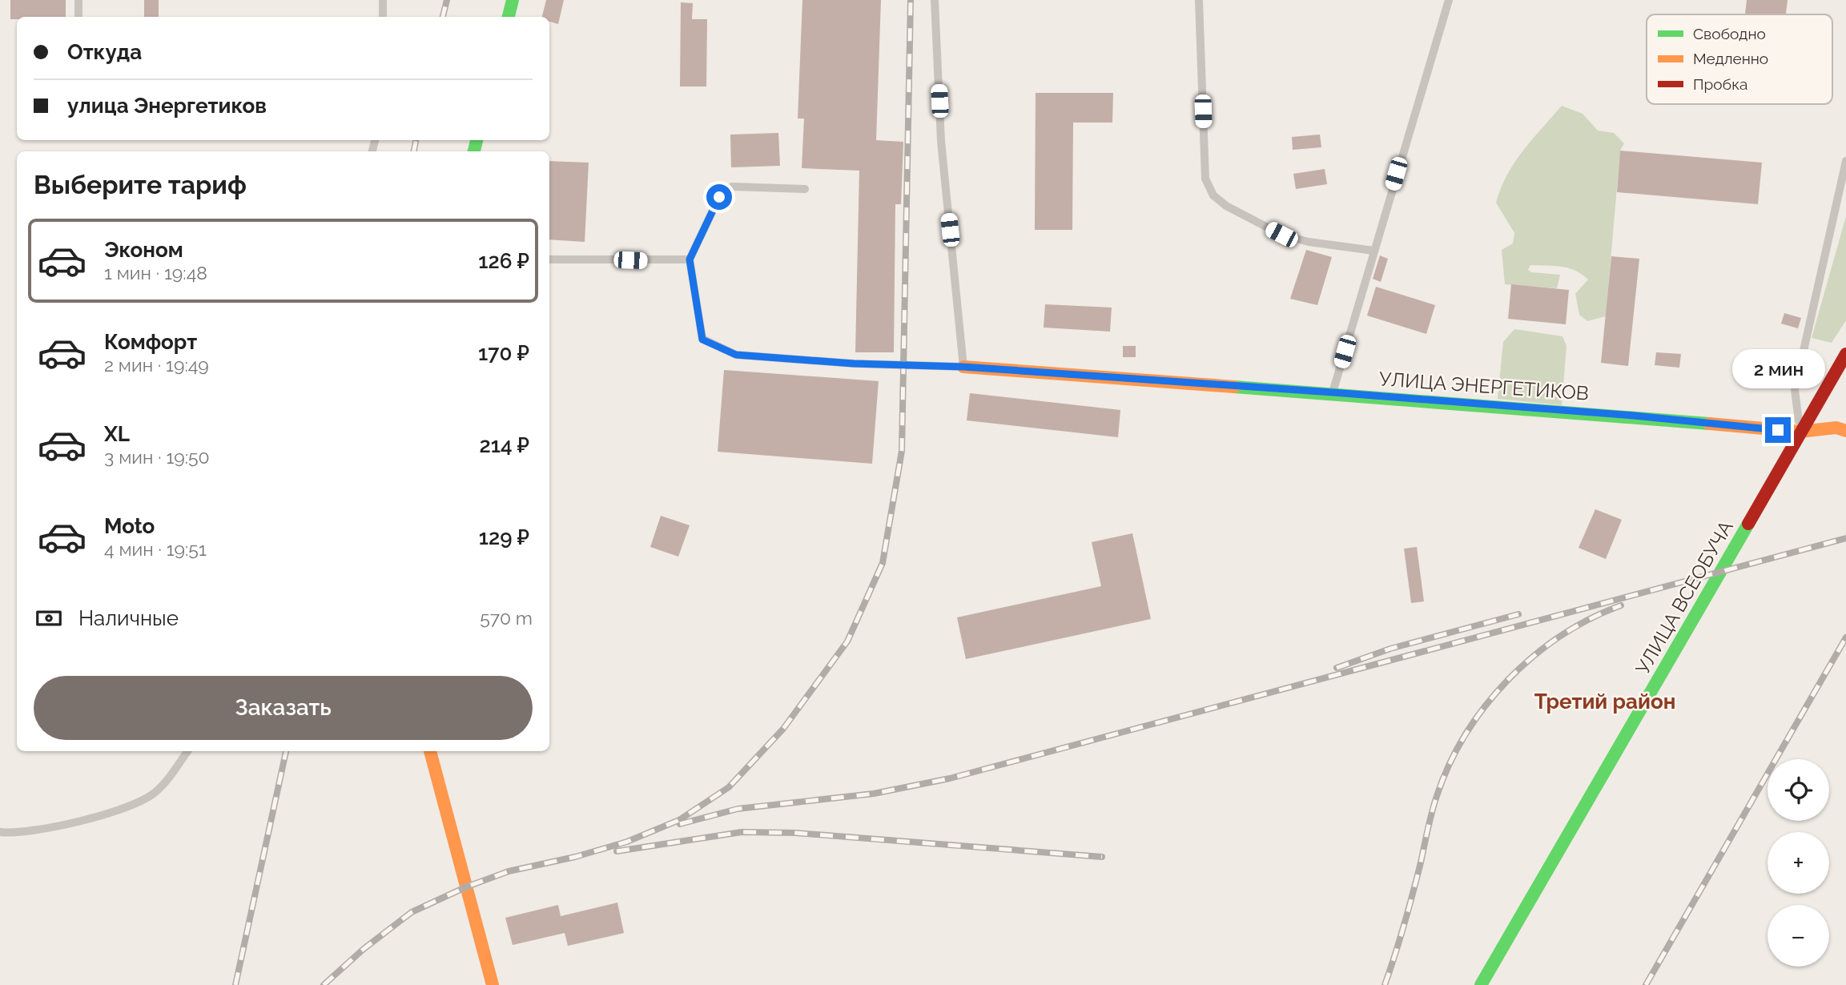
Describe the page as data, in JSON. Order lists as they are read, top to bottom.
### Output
{
  "streets": {
    "street": ["УЛИЦА ЭНЕРГЕТИКОВ", "УЛИЦА ВСЕОБУЧА"]
  },
  "crossings": [
    ["УЛИЦА ЭНЕРГЕТИКОВ", "УЛИЦА ВСЕОБУЧА"]
  ],
  "districts": ["Третий район"],
  "legend": ["Свободно", "Медленно", "Пробка"],
  "page": {
    "banner": ["Откуда", "улица Энергетиков"],
    "heading": "Выберите тариф",
    "list": [
      {
        "name": "Эконом",
        "note": "1 мин · 19:48",
        "value": "126 ₽"
      },
      {
        "name": "Комфорт",
        "note": "2 мин · 19:49",
        "value": "170 ₽"
      },
      {
        "name": "XL",
        "note": "3 мин · 19:50",
        "value": "214 ₽"
      },
      {
        "name": "Moto",
        "note": "4 мин · 19:51",
        "value": "129 ₽"
      }
    ],
    "bubble": "2 мин",
    "pay": ["Наличные", "570 m"],
    "buttons": "Заказать",
    "map_buttons": ["+", "−"]
  }
}
